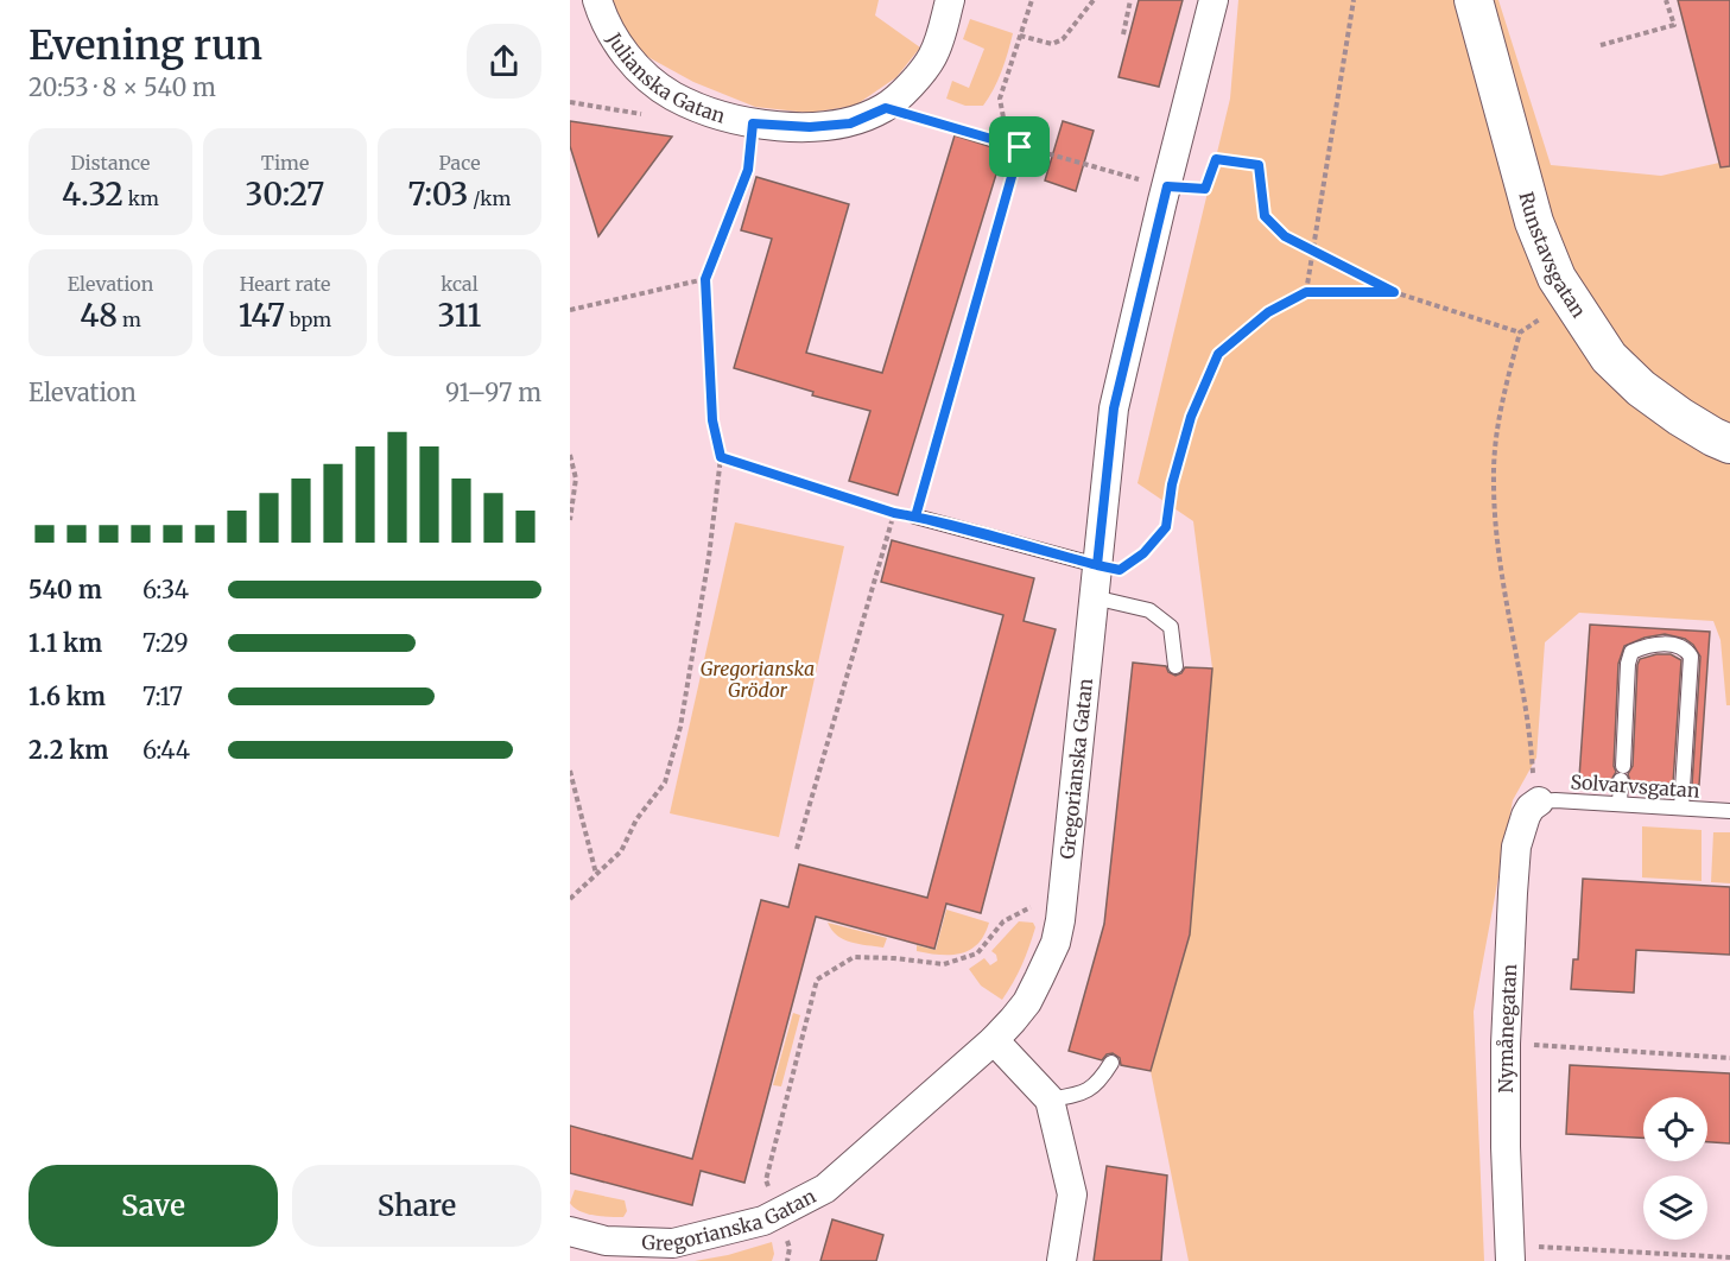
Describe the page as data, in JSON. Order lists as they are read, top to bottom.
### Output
{
  "streets": {
    "street": [
      "Julianska Gatan",
      "Runstavsgatan",
      "Gregorianska Gatan",
      "Nymånegatan"
    ],
    "lane": ["Solvarvsgatan"]
  },
  "crossings": [
    ["Solvarvsgatan", "Nymånegatan"]
  ],
  "parks": ["Gregorianska Grödor"],
  "page": {
    "heading": ["Evening run", "20:53 · 8 × 540 m"],
    "stats": [
      ["Distance", "4.32 km"],
      ["Time", "30:27"],
      ["Pace", "7:03 /km"],
      ["Elevation", "48 m"],
      ["Heart rate", "147 bpm"],
      ["kcal", "311"]
    ],
    "chart": ["Elevation", "91–97 m"],
    "list": [
      {
        "name": "540 m",
        "note": "6:34"
      },
      {
        "name": "1.1 km",
        "note": "7:29"
      },
      {
        "name": "1.6 km",
        "note": "7:17"
      },
      {
        "name": "2.2 km",
        "note": "6:44"
      }
    ],
    "buttons": ["Save", "Share"]
  }
}
